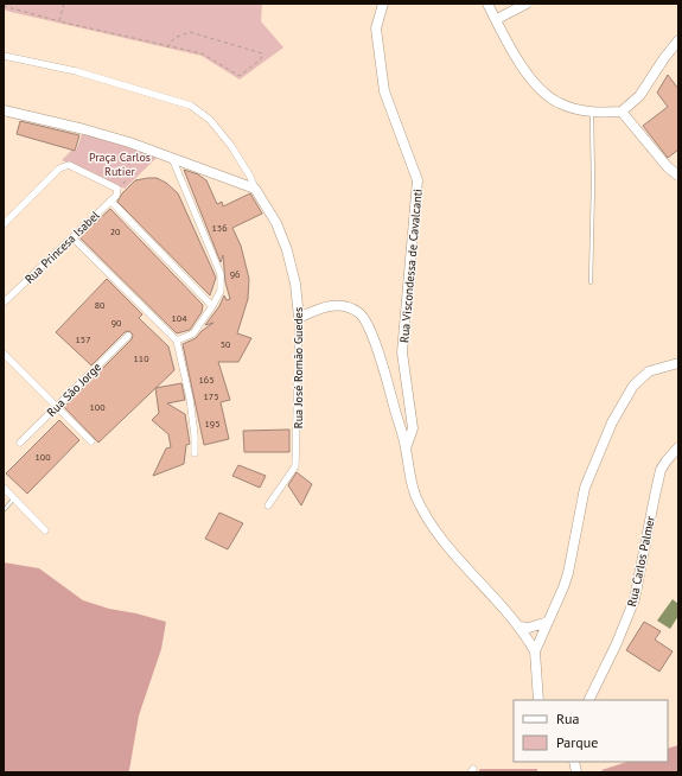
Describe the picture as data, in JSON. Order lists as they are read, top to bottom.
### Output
{
  "streets": {
    "street": [
      "Rua Princesa Isabel",
      "Rua Viscondessa de Cavalcanti",
      "Rua José Romão Guedes",
      "Rua São Jorge",
      "Rua Carlos Palmer"
    ]
  },
  "parks": ["Praça Carlos Rutier"],
  "house_numbers": [
    "136",
    "20",
    "96",
    "80",
    "104",
    "90",
    "157",
    "50",
    "110",
    "165",
    "175",
    "100",
    "195",
    "100"
  ],
  "legend": ["Rua", "Parque"]
}
